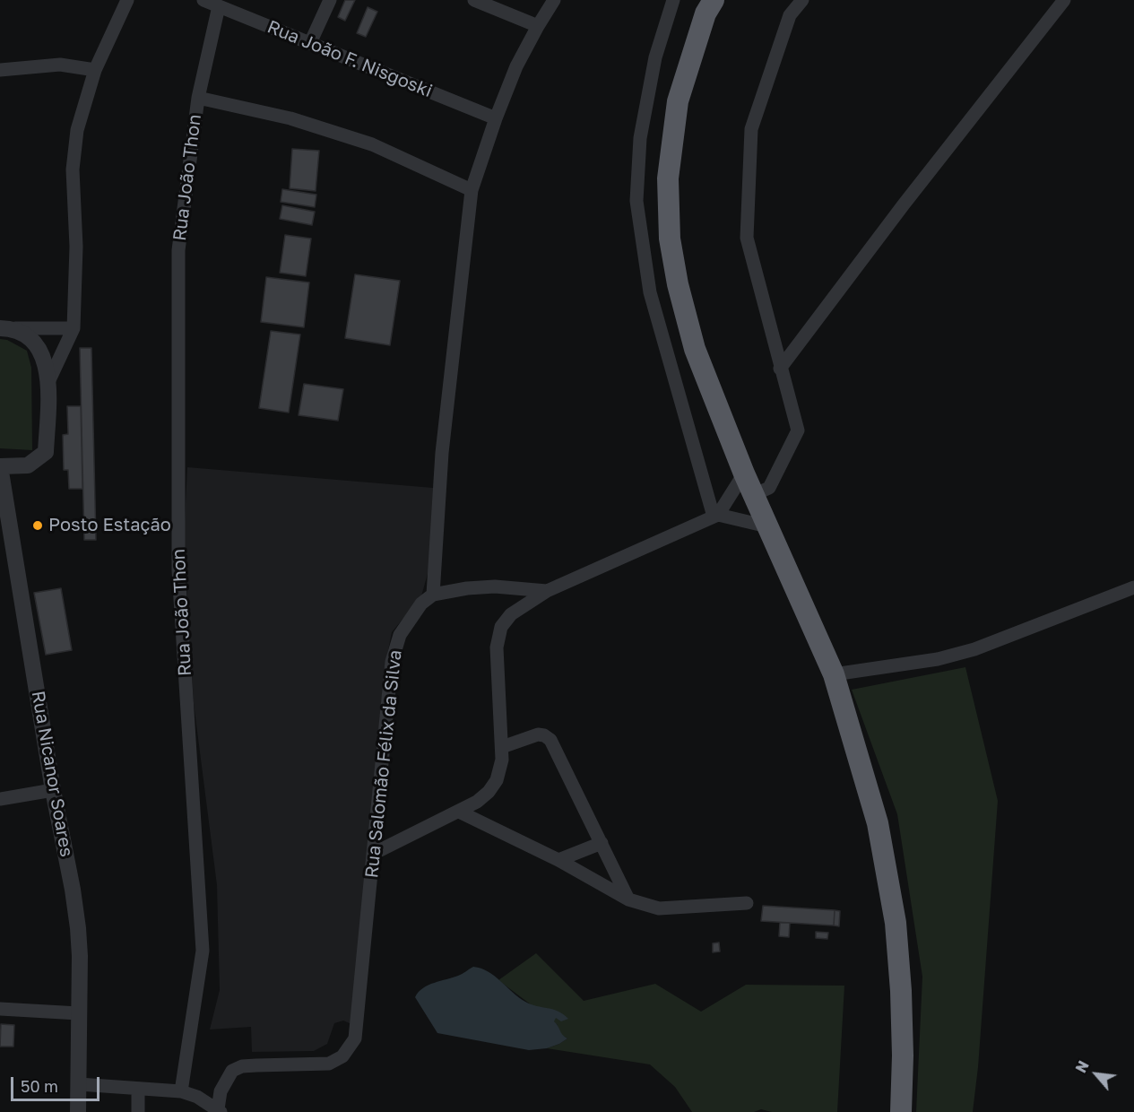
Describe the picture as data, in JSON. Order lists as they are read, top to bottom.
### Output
{
  "streets": {
    "street": [
      "Rua João F. Nisgoski",
      "Rua João Thon",
      "Rua Salomão Félix da Silva",
      "Rua Nicanor Soares"
    ]
  },
  "crossings": [
    ["Rua João F. Nisgoski", "Rua João Thon"]
  ],
  "places": ["Posto Estação"],
  "scale_bar": "50 m",
  "north": "top left"
}
